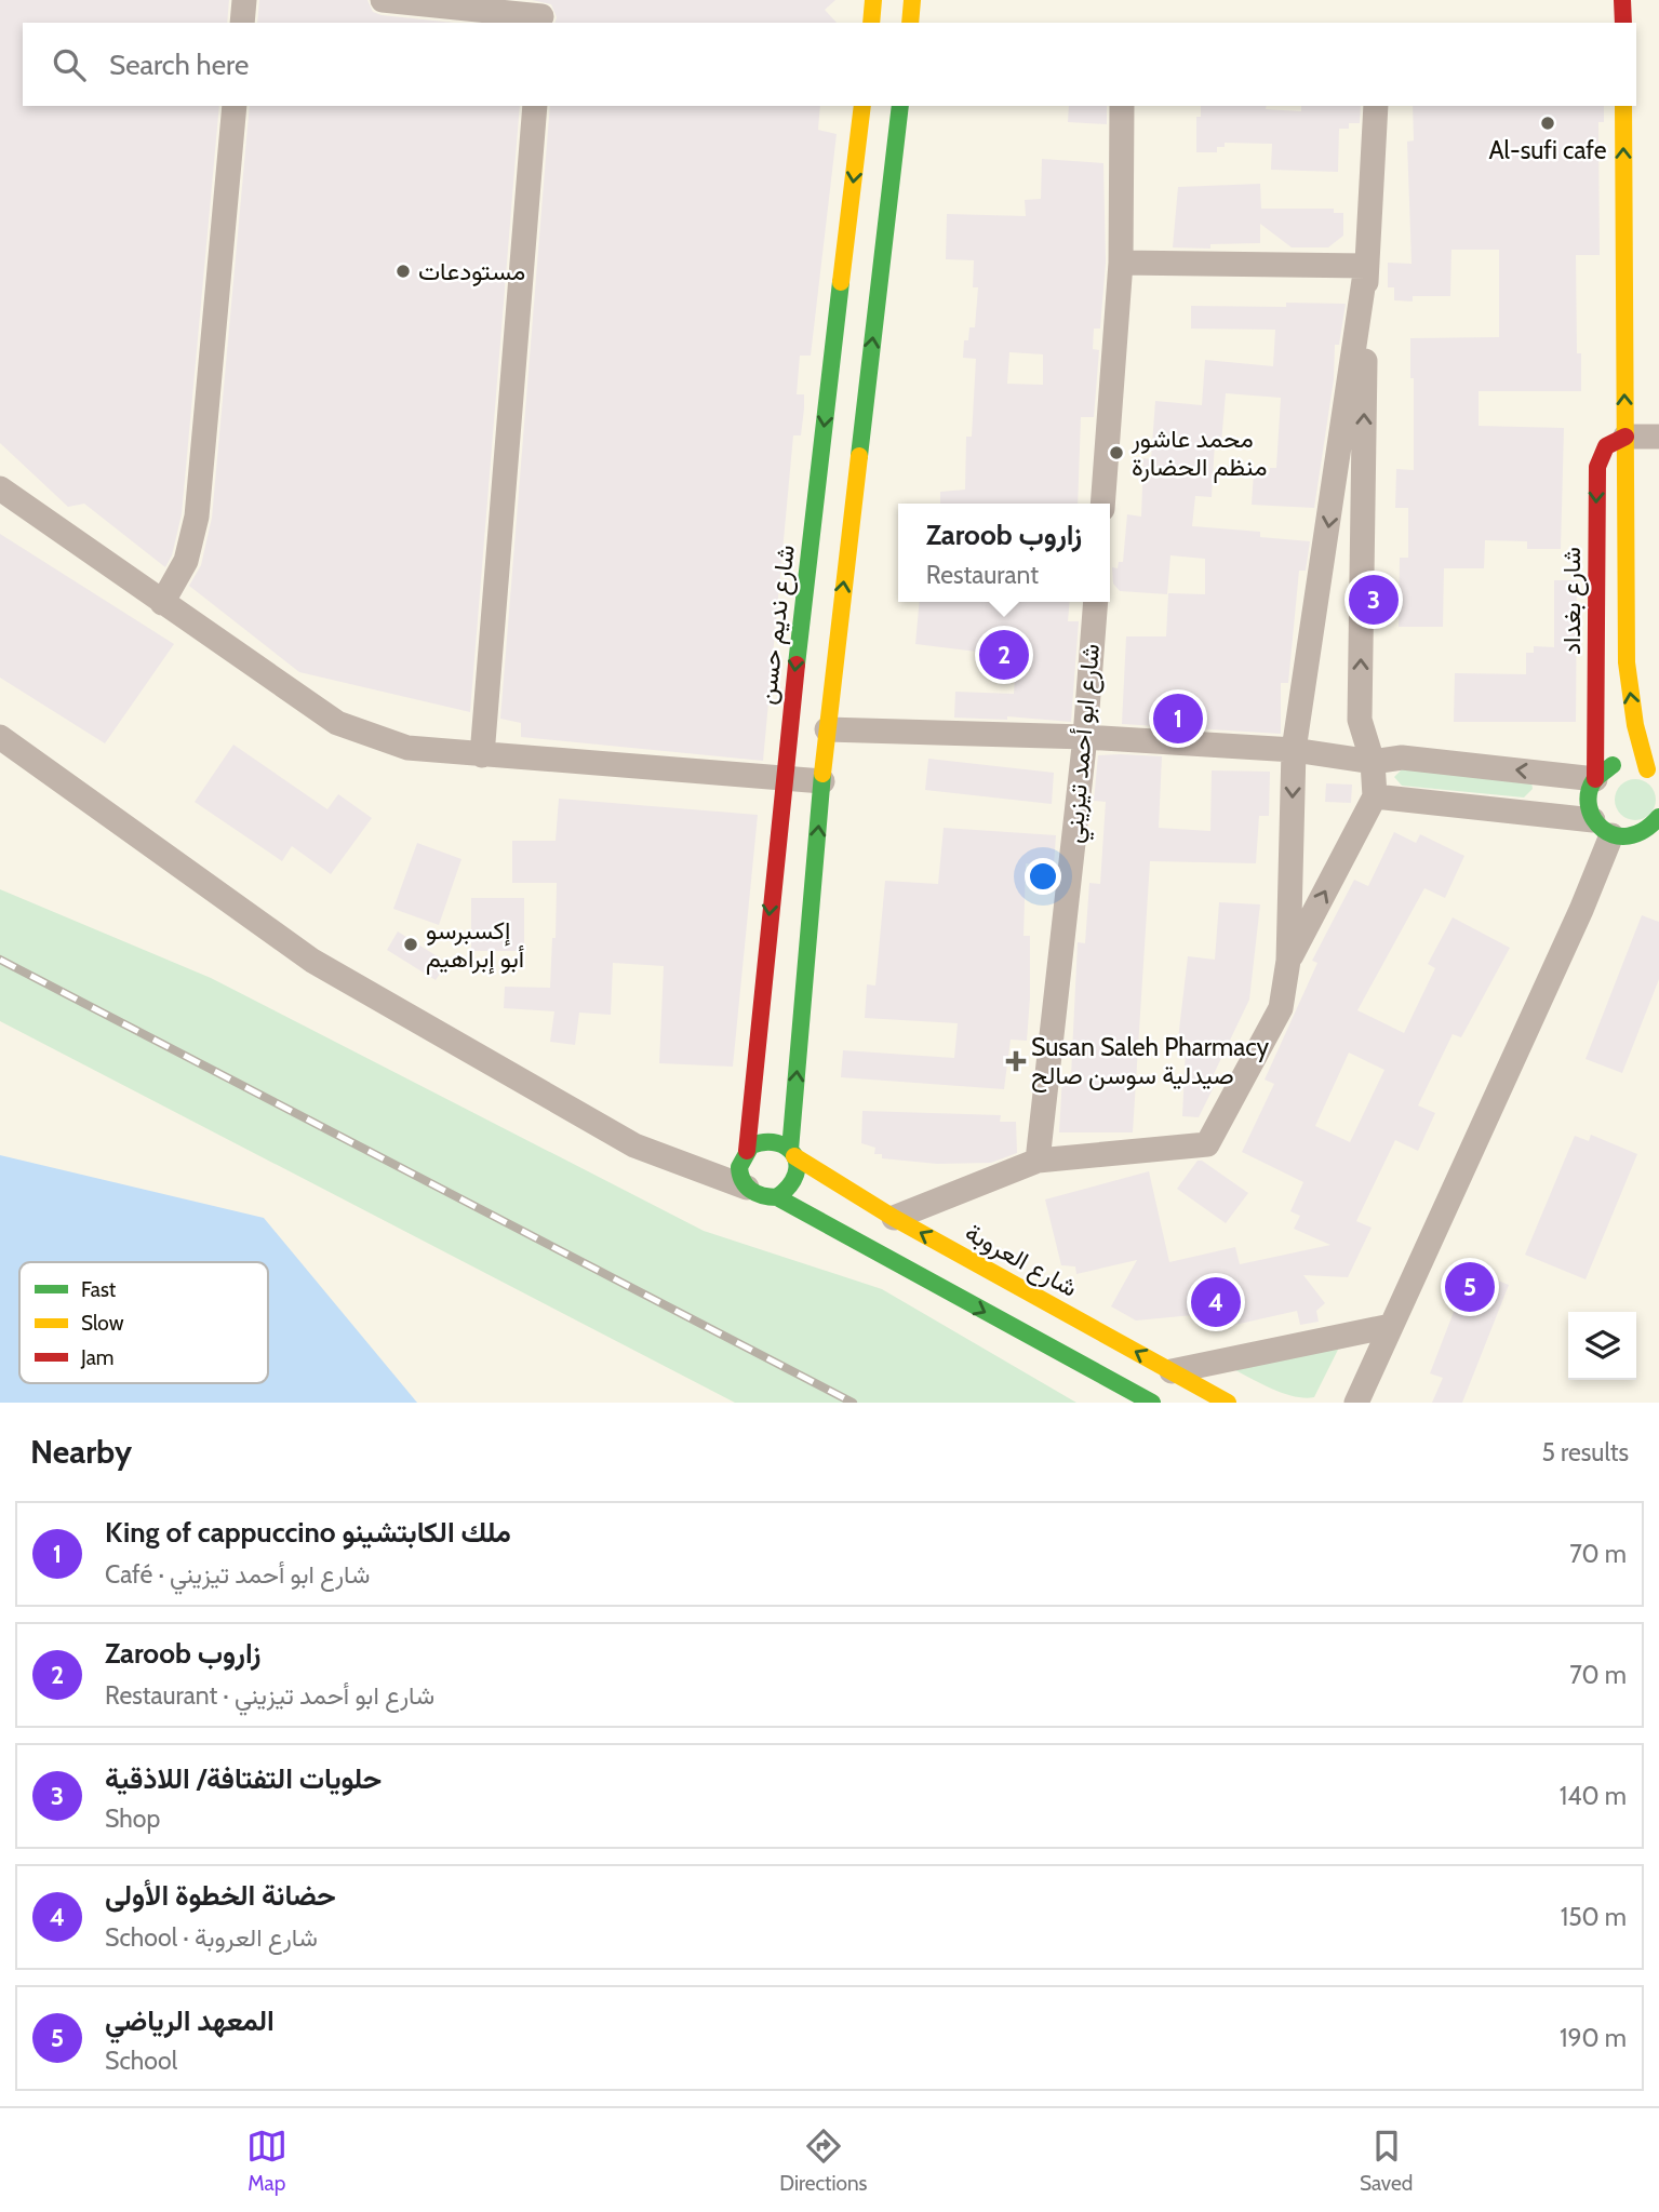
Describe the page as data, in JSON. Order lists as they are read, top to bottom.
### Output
{
  "streets": {
    "main road": ["شارع بغداد", "شارع نديم حسن", "شارع العروبة"],
    "street": ["شارع ابو أحمد تيزيني"]
  },
  "crossings": [
    ["شارع نديم حسن", "شارع العروبة"]
  ],
  "places": {
    "other": [
      "Al-sufi cafe",
      "مستودعات",
      "محمد عاشور منظم الحضارة",
      "إكسبرسو أبو إبراهيم"
    ],
    "health": ["Susan Saleh Pharmacy صيدلية سوسن صالح"]
  },
  "legend": ["Fast", "Slow", "Jam"],
  "page": {
    "search": "Search here",
    "popup": ["Zaroob زاروب", "Restaurant"],
    "pins": [
      "3",
      "2",
      "1",
      "5",
      "4"
    ],
    "heading": ["Nearby", "5 results"],
    "list": [
      {
        "mark": "1",
        "name": "King of cappuccino ملك الكابتشينو",
        "note": "Café · شارع ابو أحمد تيزيني",
        "value": "70 m"
      },
      {
        "mark": "2",
        "name": "Zaroob زاروب",
        "note": "Restaurant · شارع ابو أحمد تيزيني",
        "value": "70 m"
      },
      {
        "mark": "3",
        "name": "حلويات التفتافة/ اللاذقية",
        "note": "Shop",
        "value": "140 m"
      },
      {
        "mark": "4",
        "name": "حضانة الخطوة الأولى",
        "note": "School · شارع العروبة",
        "value": "150 m"
      },
      {
        "mark": "5",
        "name": "المعهد الرياضي",
        "note": "School",
        "value": "190 m"
      }
    ],
    "nav": ["Map", "Directions", "Saved"]
  }
}
